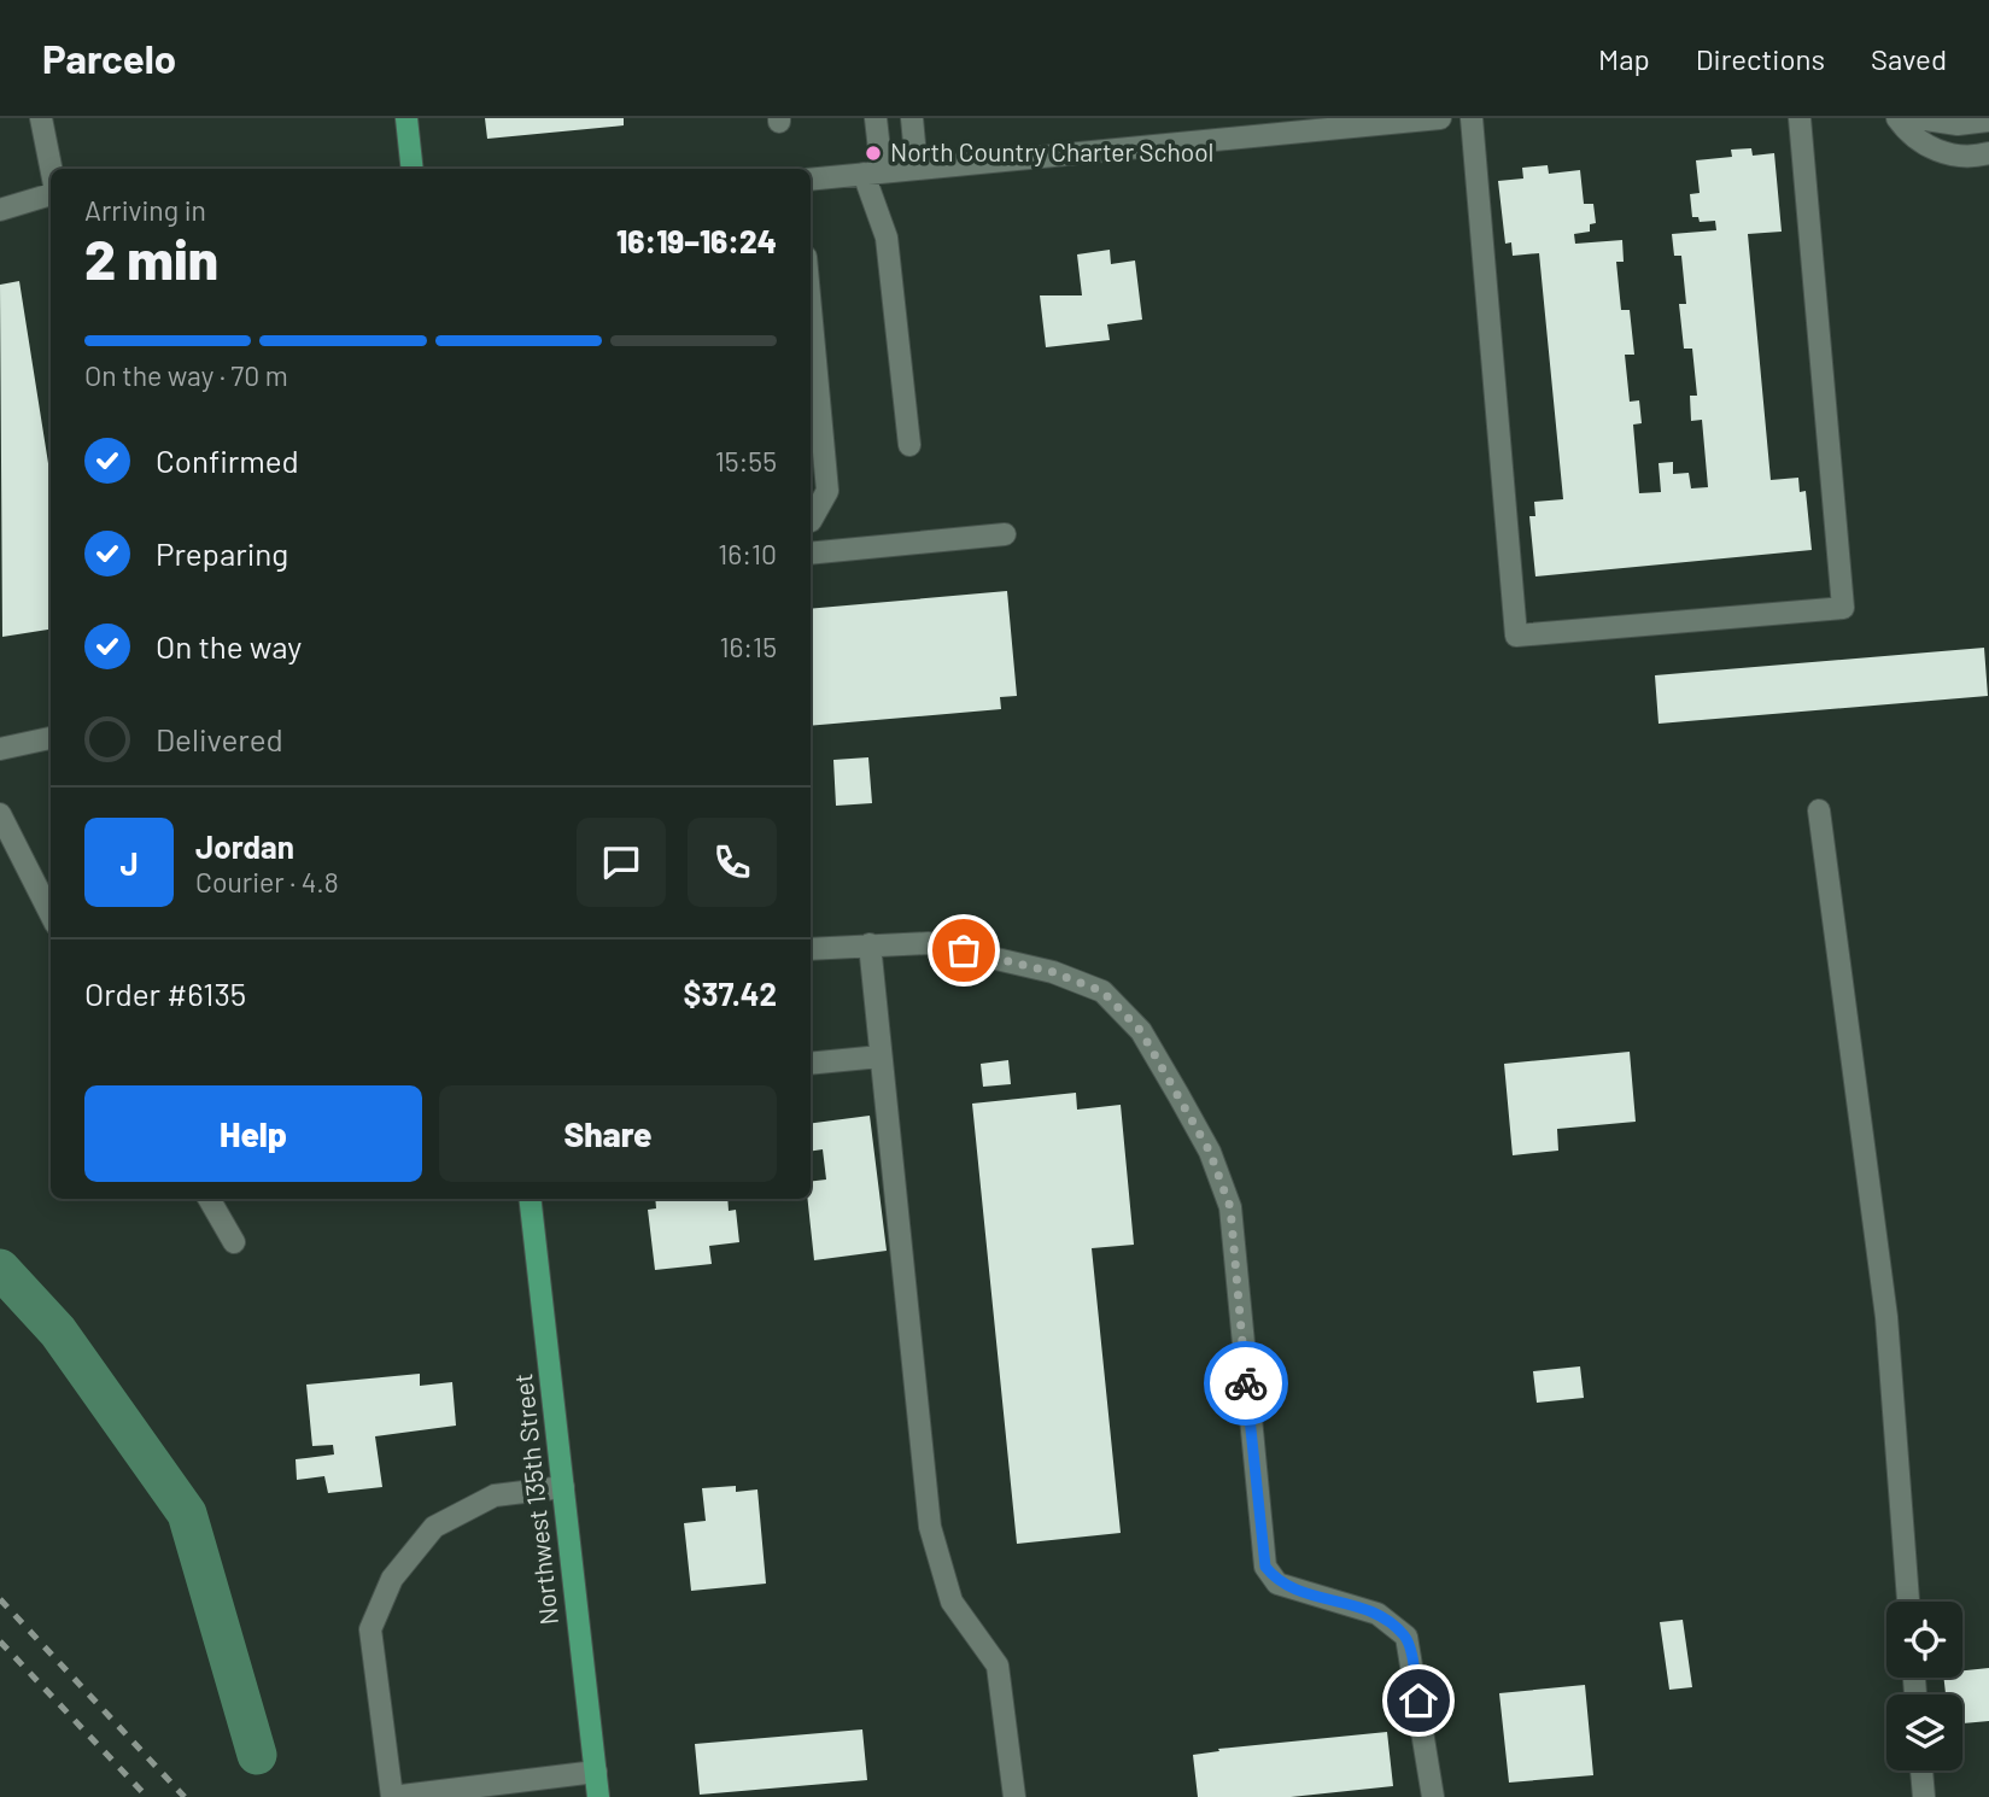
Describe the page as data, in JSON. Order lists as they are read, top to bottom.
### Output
{
  "streets": {
    "main road": ["Northwest 135th Street"]
  },
  "places": ["North Country Charter School"],
  "page": {
    "header": "Parcelo",
    "nav": ["Map", "Directions", "Saved"],
    "heading": ["2 min", "Arriving in", "16:19–16:24"],
    "panel": [
      "Jordan",
      "Courier · 4.8",
      "Order #6135",
      "$37.42"
    ],
    "bar": "On the way · 70 m",
    "list": [
      ["Confirmed", "15:55"],
      ["Preparing", "16:10"],
      ["On the way", "16:15"],
      "Delivered"
    ],
    "round": "J",
    "buttons": ["Help", "Share"]
  }
}
